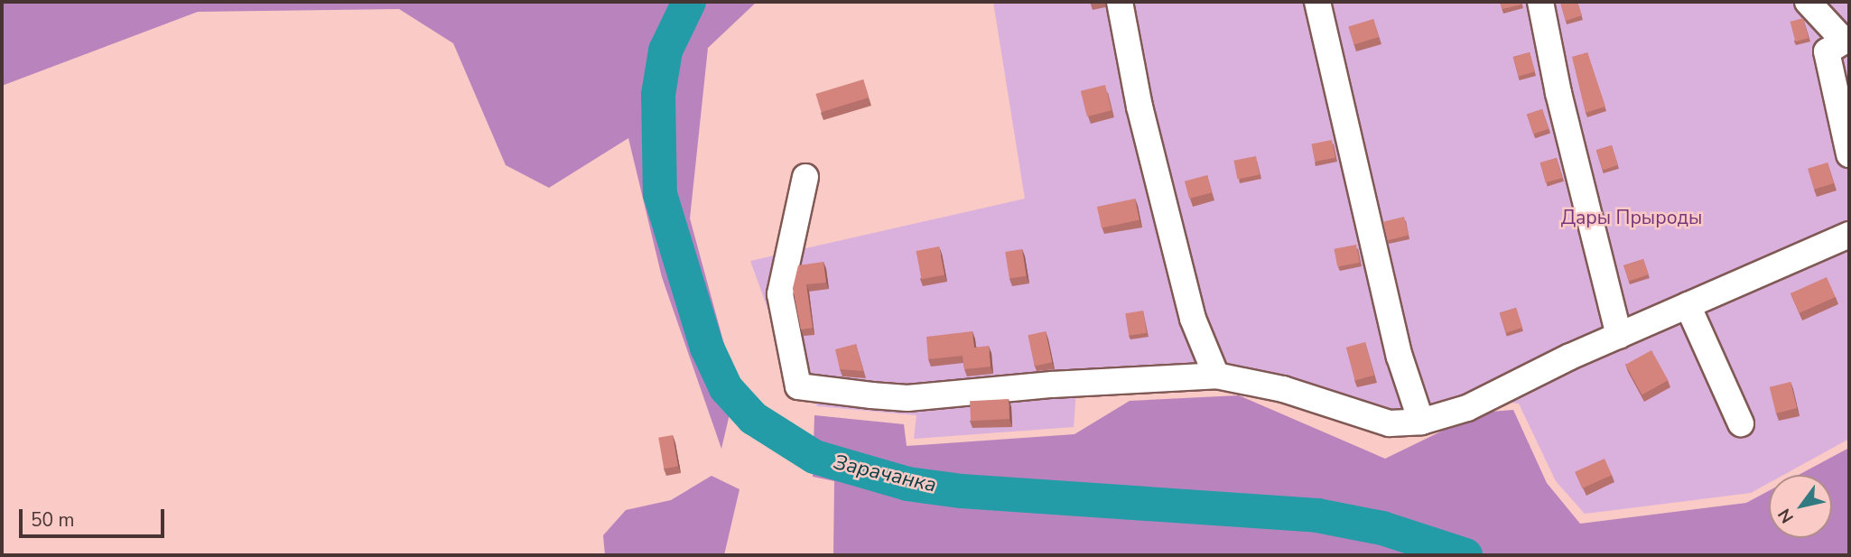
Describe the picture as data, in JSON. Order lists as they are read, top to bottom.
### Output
{
  "water": ["Зарачанка"],
  "parks": ["Дары Прыроды"],
  "scale_bar": "50 m",
  "north": "bottom left"
}
